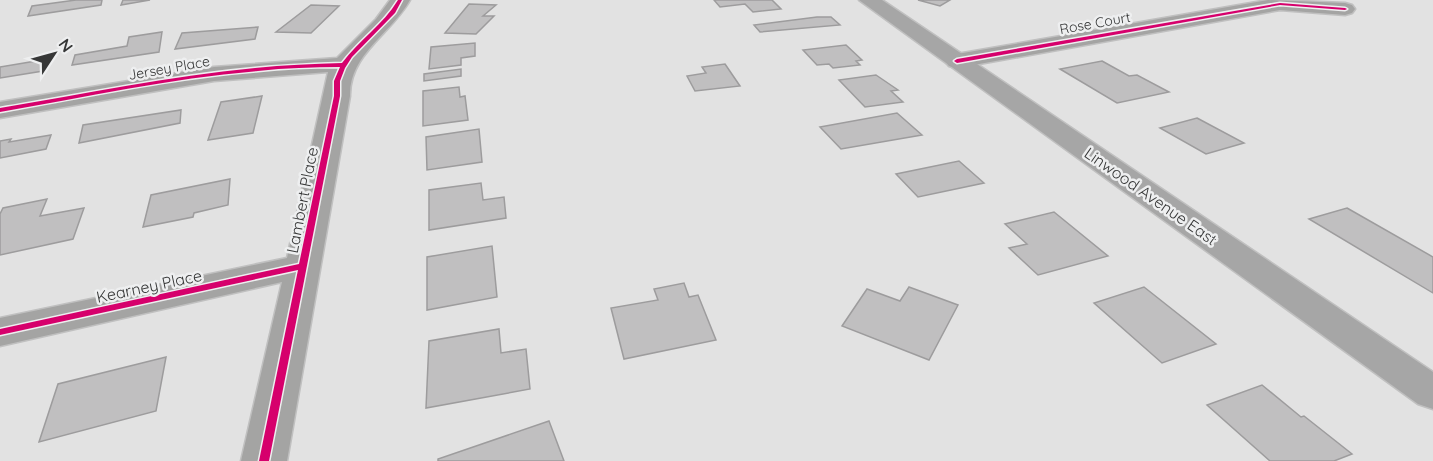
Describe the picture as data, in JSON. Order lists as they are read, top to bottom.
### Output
{
  "streets": {
    "main road": ["Linwood Avenue East"],
    "street": [
      "Rose Court",
      "Jersey Place",
      "Lambert Place",
      "Kearney Place"
    ]
  },
  "crossings": [
    ["Rose Court", "Linwood Avenue East"],
    ["Jersey Place", "Lambert Place"],
    ["Lambert Place", "Kearney Place"]
  ],
  "north": "top right"
}
